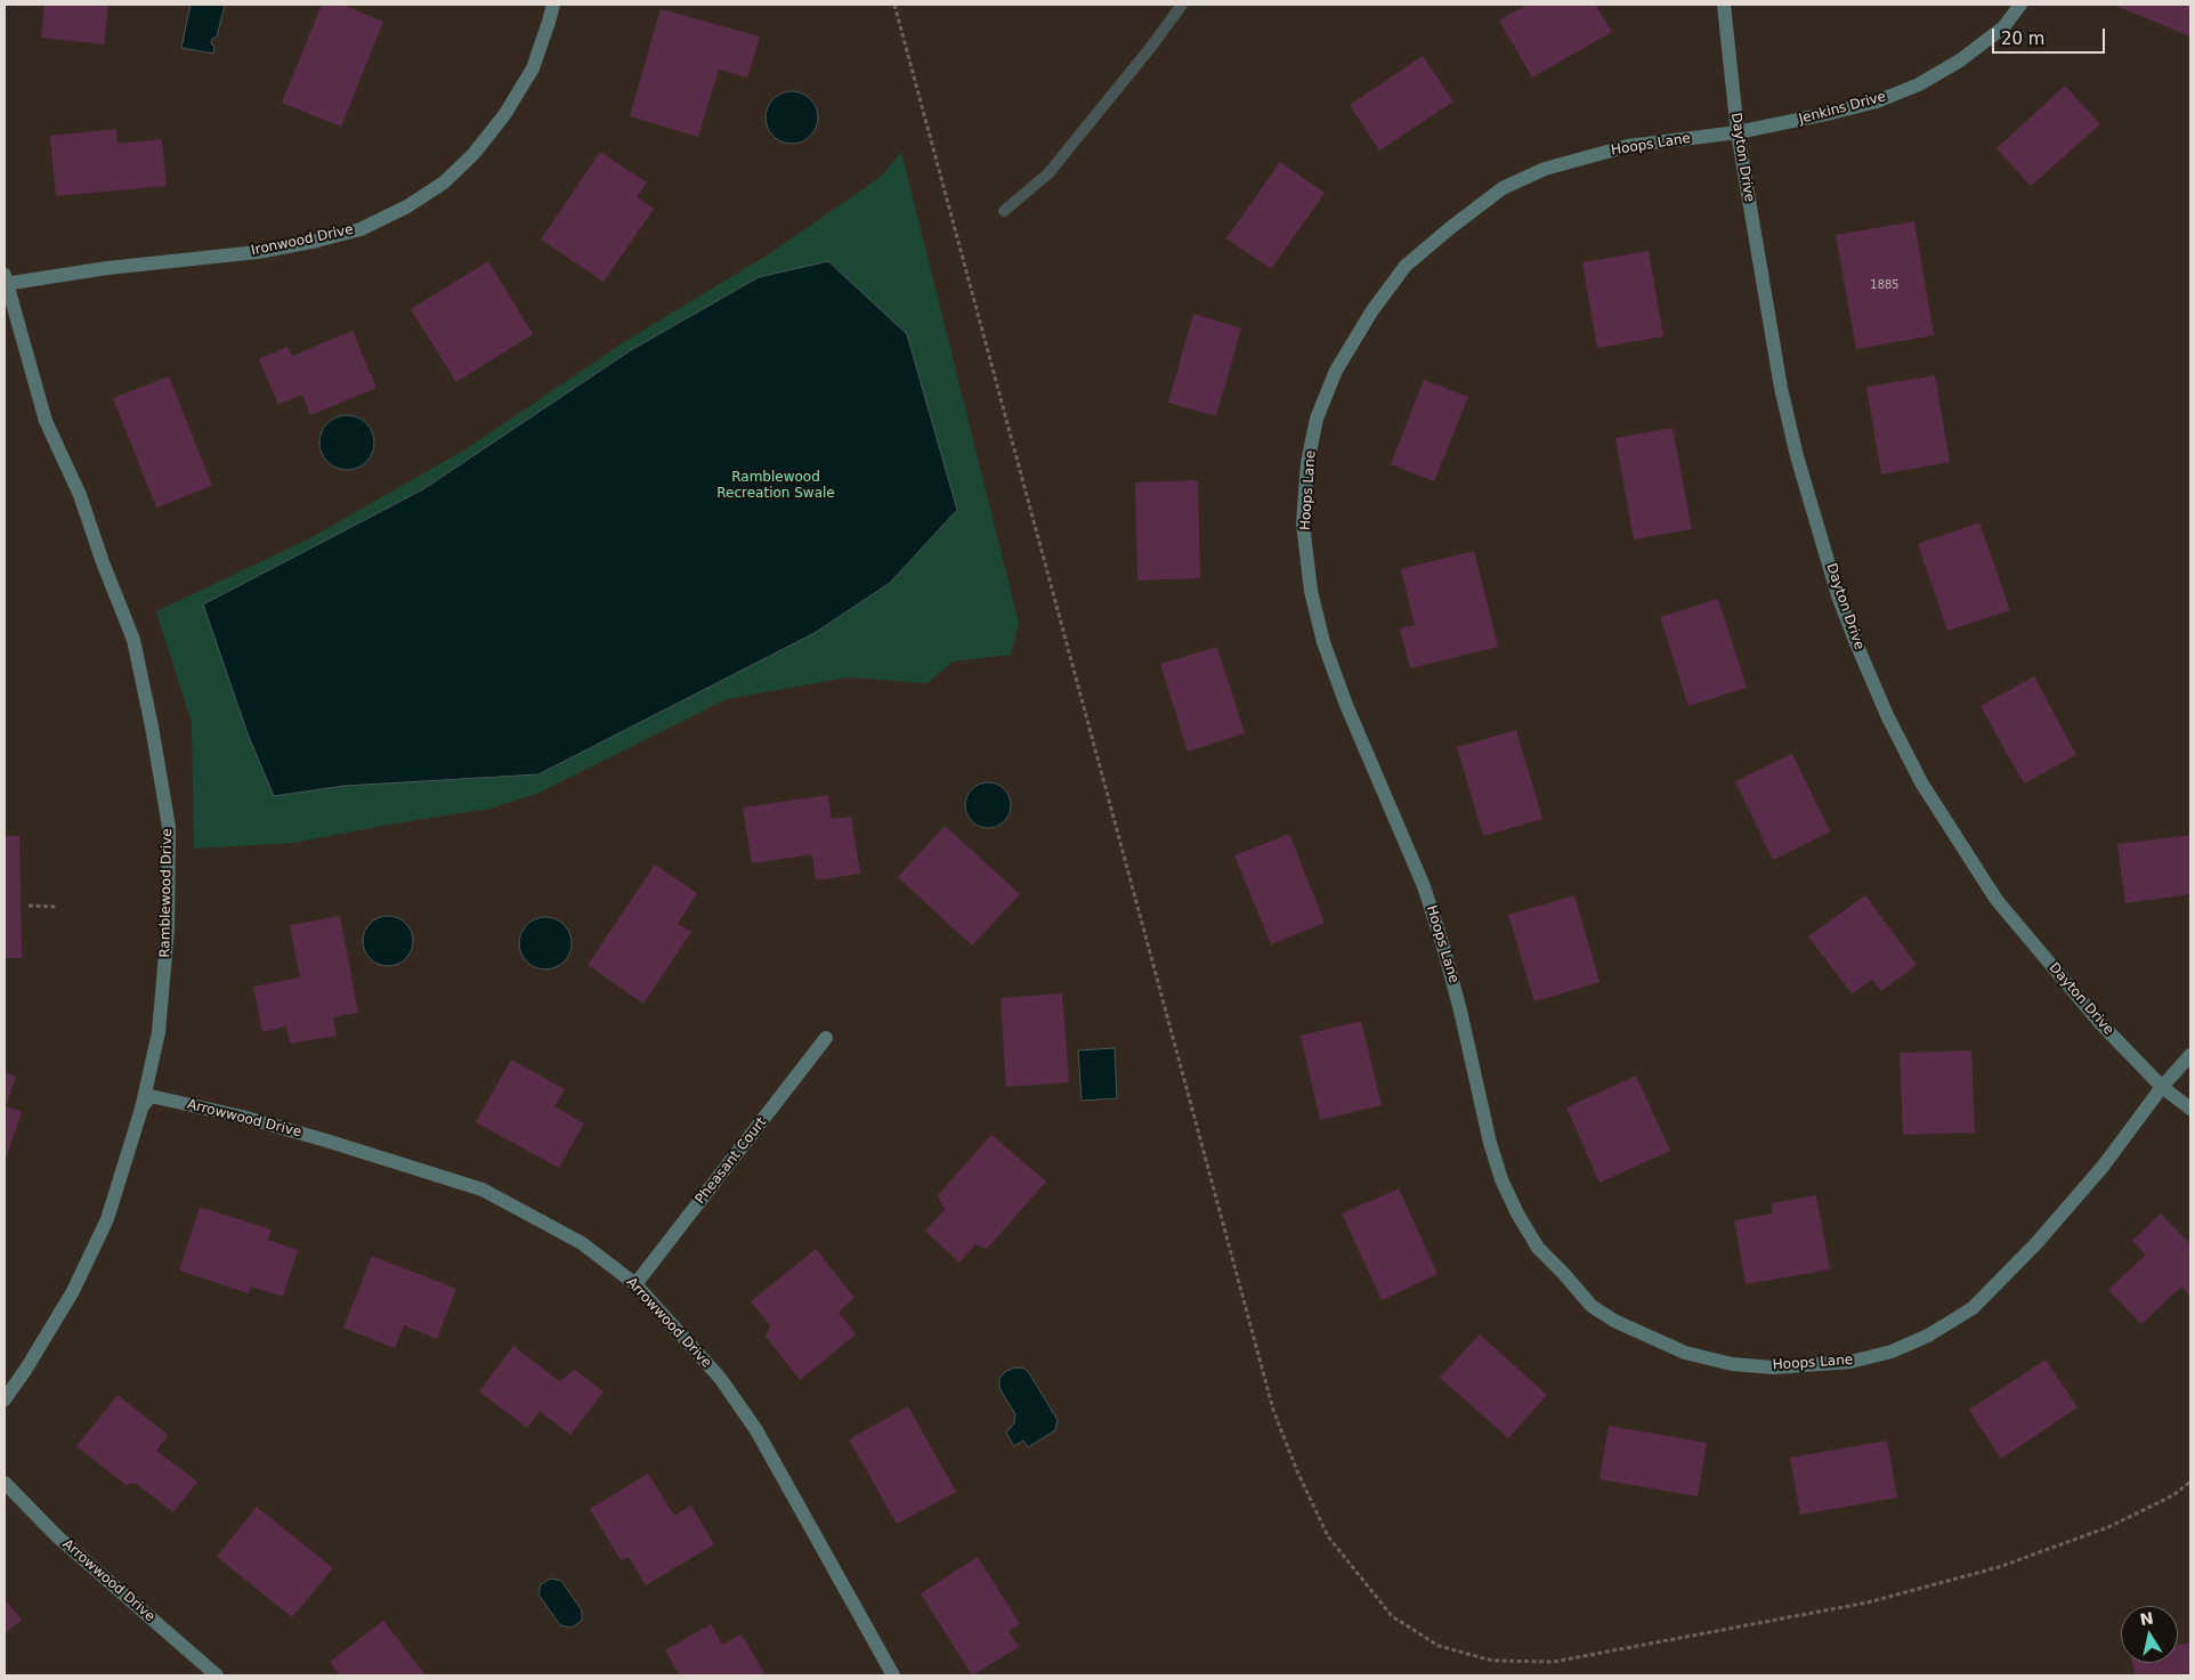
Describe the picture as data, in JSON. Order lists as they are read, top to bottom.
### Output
{
  "streets": {
    "street": [
      "Jenkins Drive",
      "Hoops Lane",
      "Dayton Drive",
      "Ironwood Drive",
      "Ramblewood Drive",
      "Arrowwood Drive",
      "Pheasant Court"
    ]
  },
  "crossings": [
    ["Jenkins Drive", "Hoops Lane"],
    ["Jenkins Drive", "Dayton Drive"],
    ["Hoops Lane", "Dayton Drive"],
    ["Ironwood Drive", "Ramblewood Drive"],
    ["Ramblewood Drive", "Arrowwood Drive"],
    ["Arrowwood Drive", "Pheasant Court"]
  ],
  "parks": ["Ramblewood Recreation Swale"],
  "house_numbers": ["1885"],
  "scale_bar": "20 m",
  "north": "top"
}
